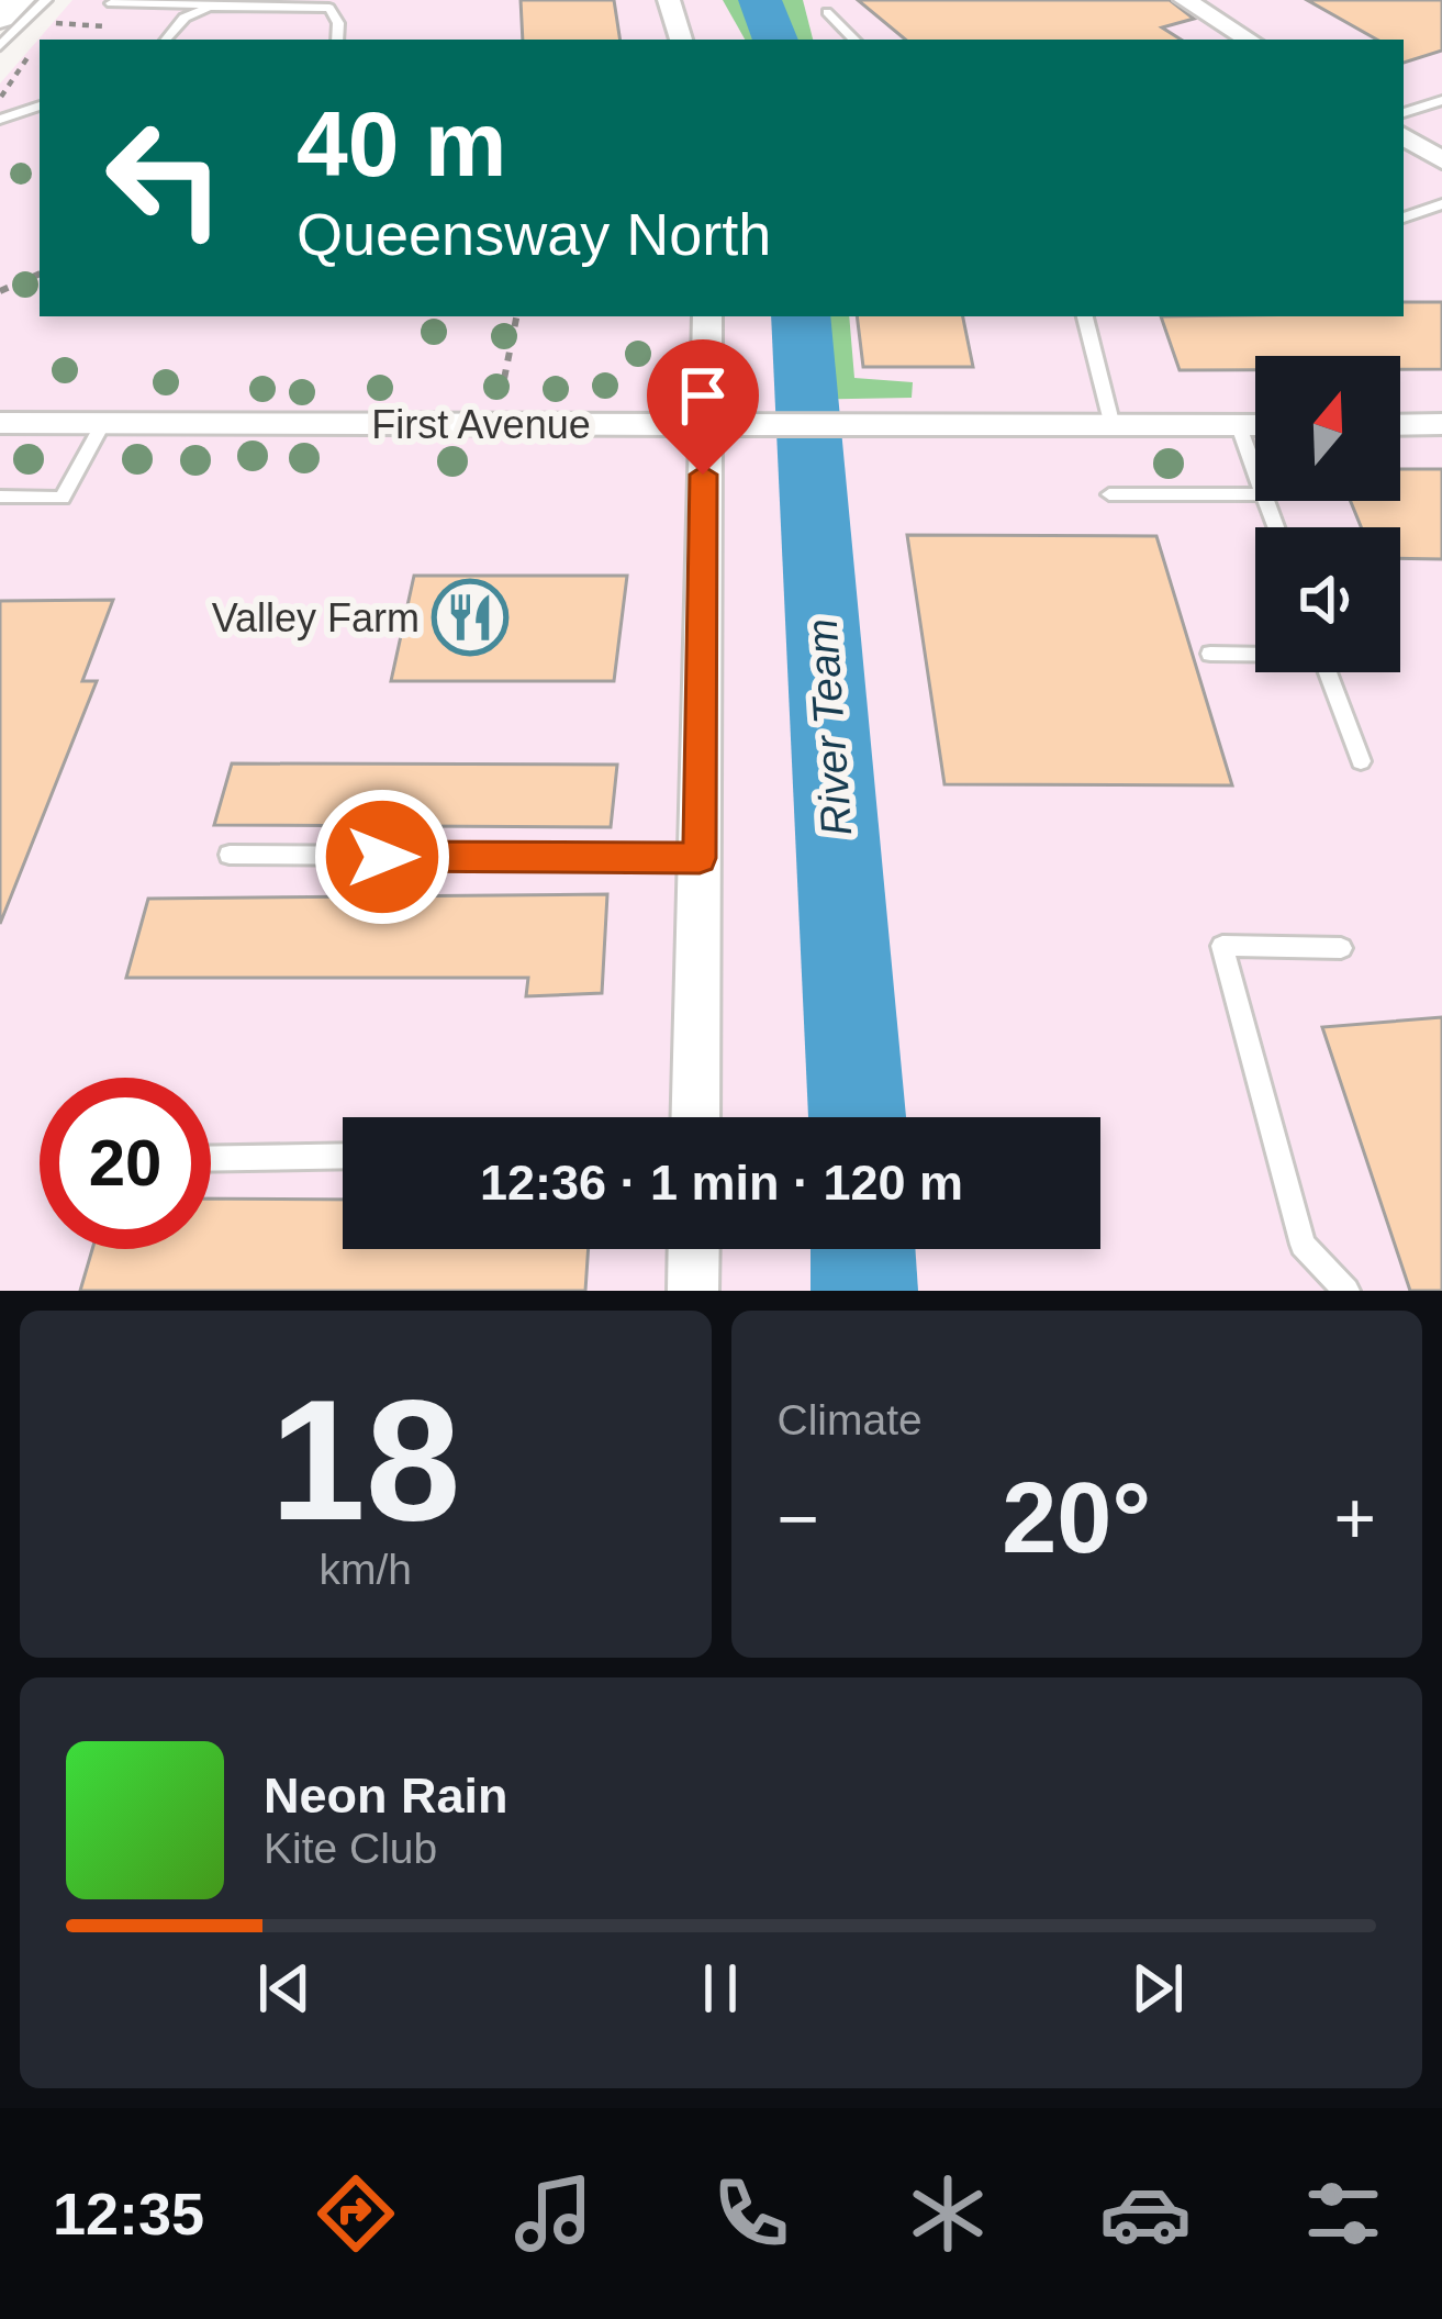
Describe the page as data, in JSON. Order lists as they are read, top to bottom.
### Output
{
  "streets": {
    "street": ["First Avenue"]
  },
  "water": ["River Team"],
  "places": {
    "restaurant": ["Valley Farm"]
  },
  "north": "top",
  "page": {
    "turn": ["40 m", "Queensway North"],
    "limit": "20",
    "trip": "12:36 · 1 min · 120 m",
    "tile": [
      ["18", "km/h"],
      "Climate"
    ],
    "heat": ["−", "20°", "+"],
    "song": ["Neon Rain", "Kite Club"],
    "tabs": "12:35"
  }
}
